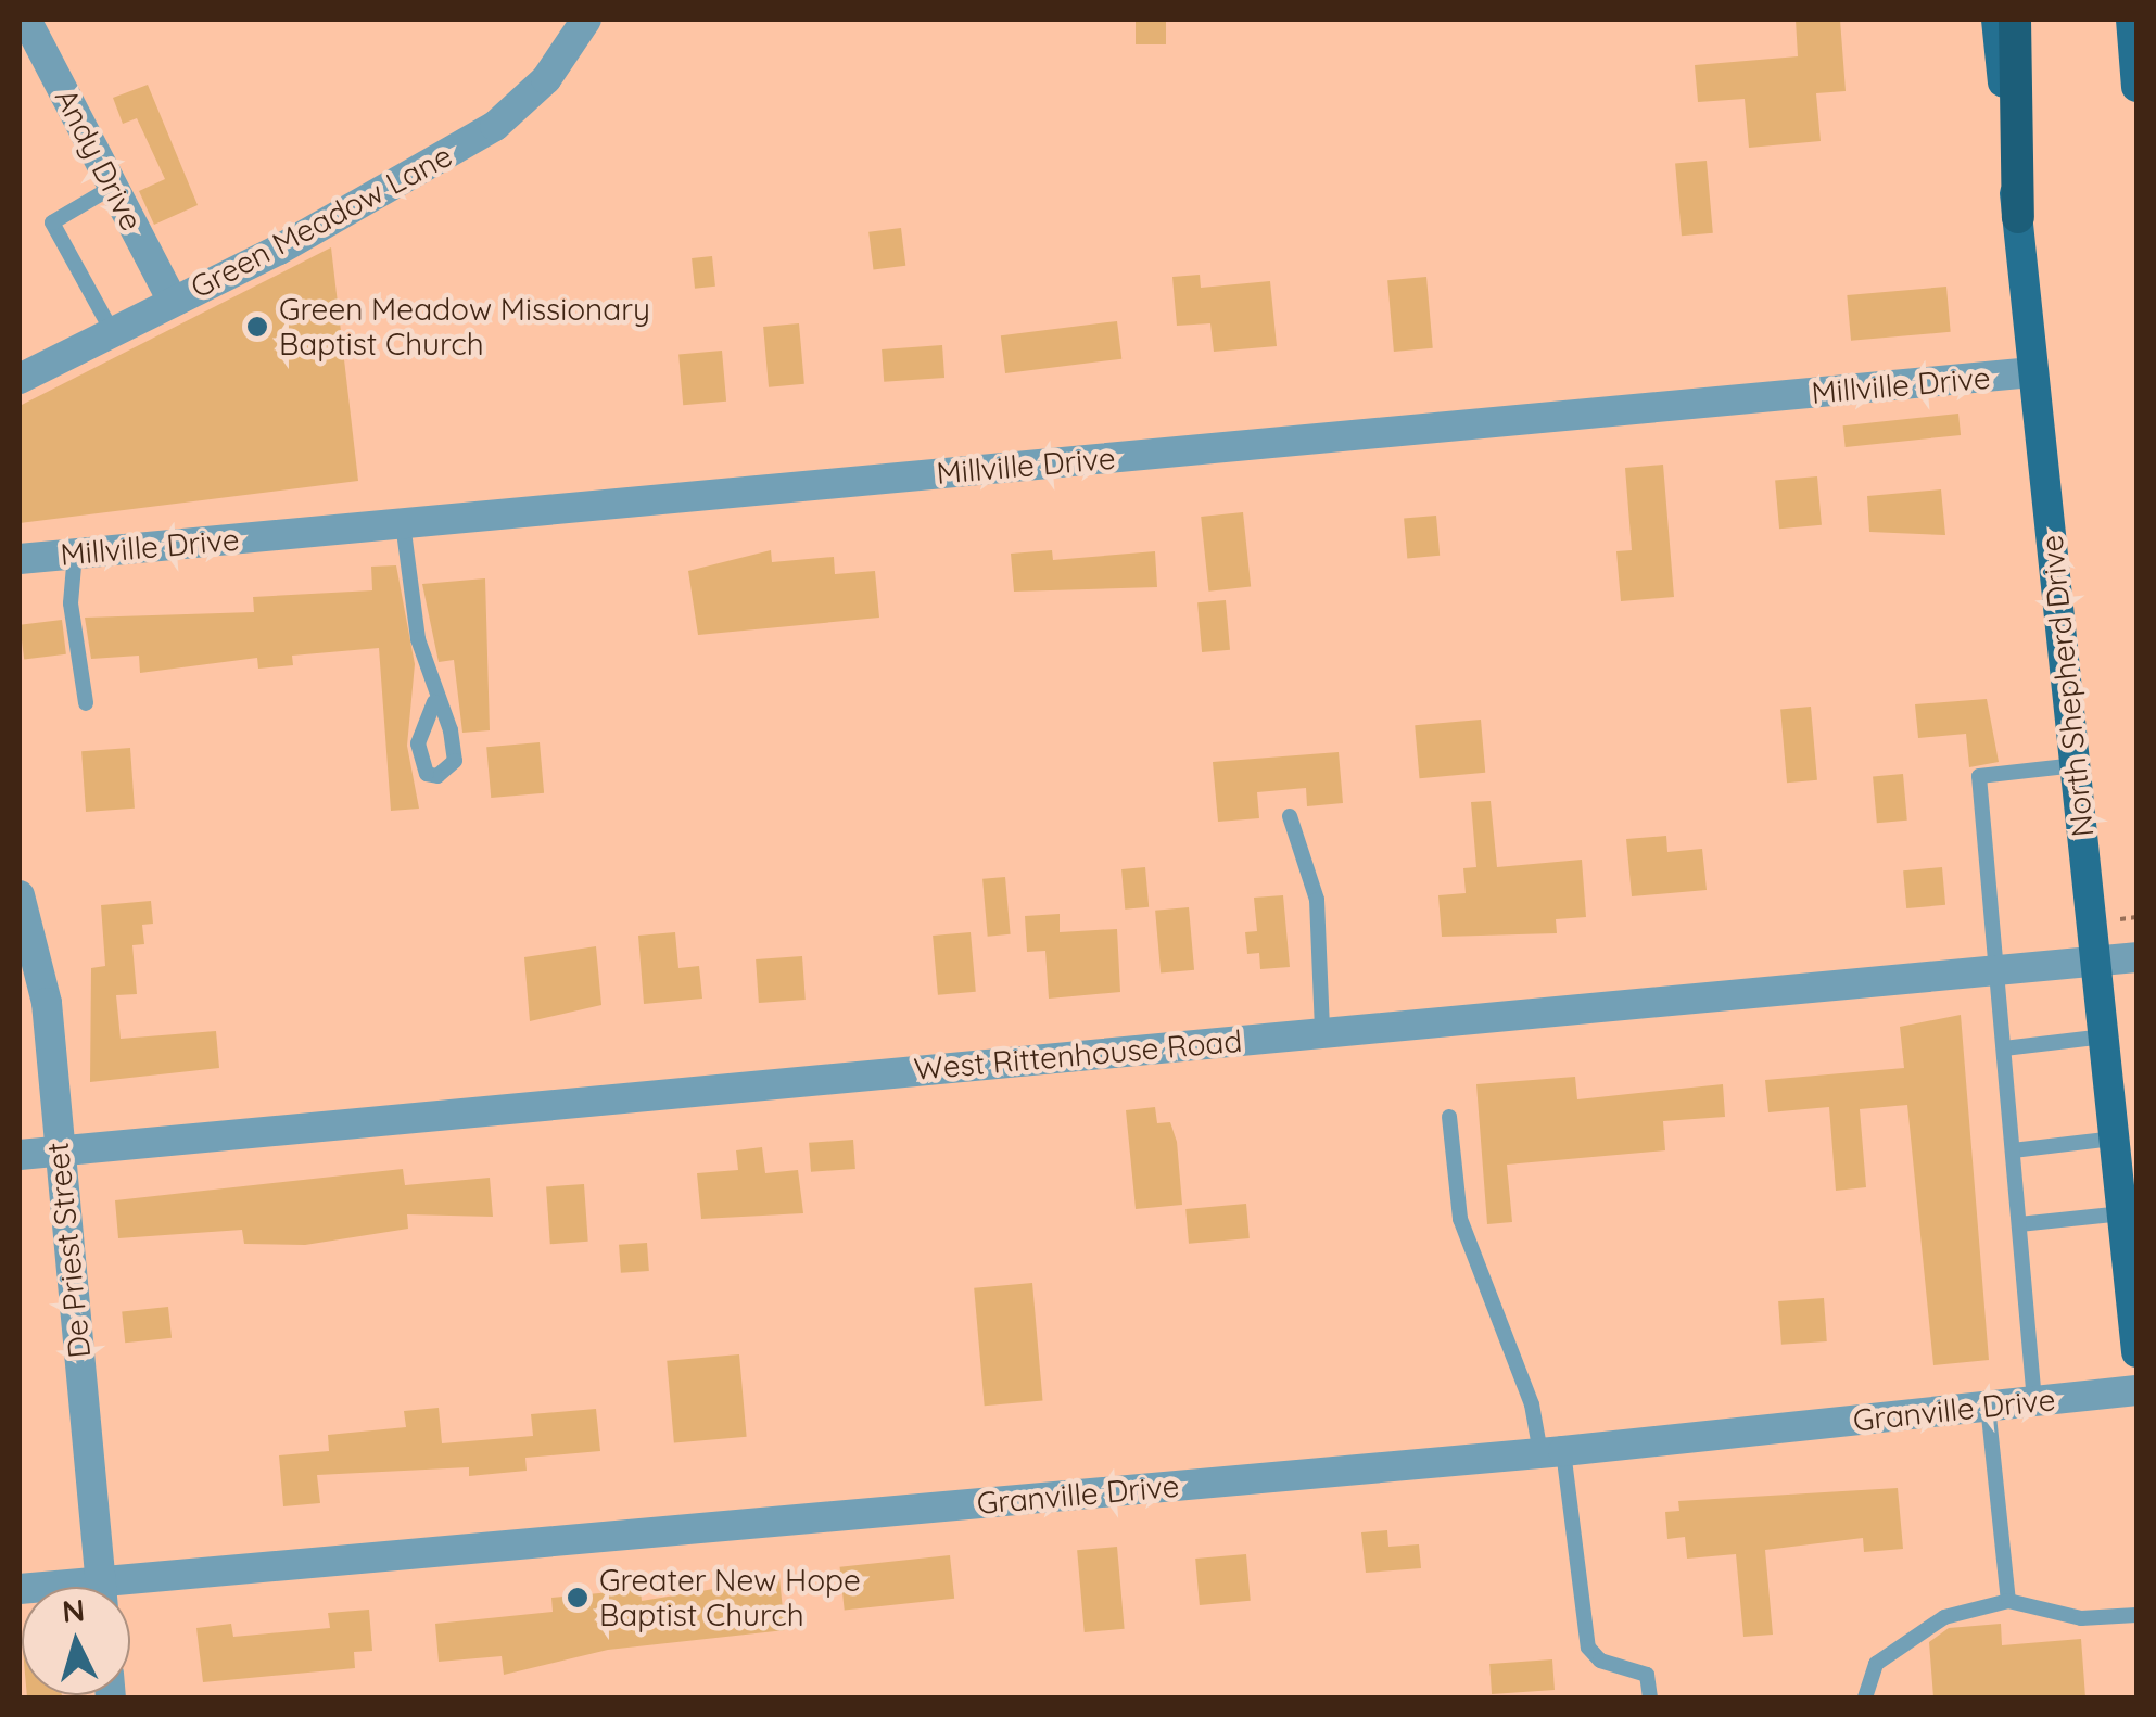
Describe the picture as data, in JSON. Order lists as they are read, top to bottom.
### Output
{
  "streets": {
    "main road": ["North Shepherd Drive"],
    "street": [
      "Andy Drive",
      "Green Meadow Lane",
      "Millville Drive",
      "West Rittenhouse Road",
      "De Priest Street",
      "Granville Drive"
    ]
  },
  "crossings": [
    ["Andy Drive", "Green Meadow Lane"],
    ["Millville Drive", "North Shepherd Drive"],
    ["North Shepherd Drive", "West Rittenhouse Road"],
    ["West Rittenhouse Road", "De Priest Street"]
  ],
  "places": ["Green Meadow Missionary Baptist Church", "Greater New Hope Baptist Church"],
  "north": "top"
}
